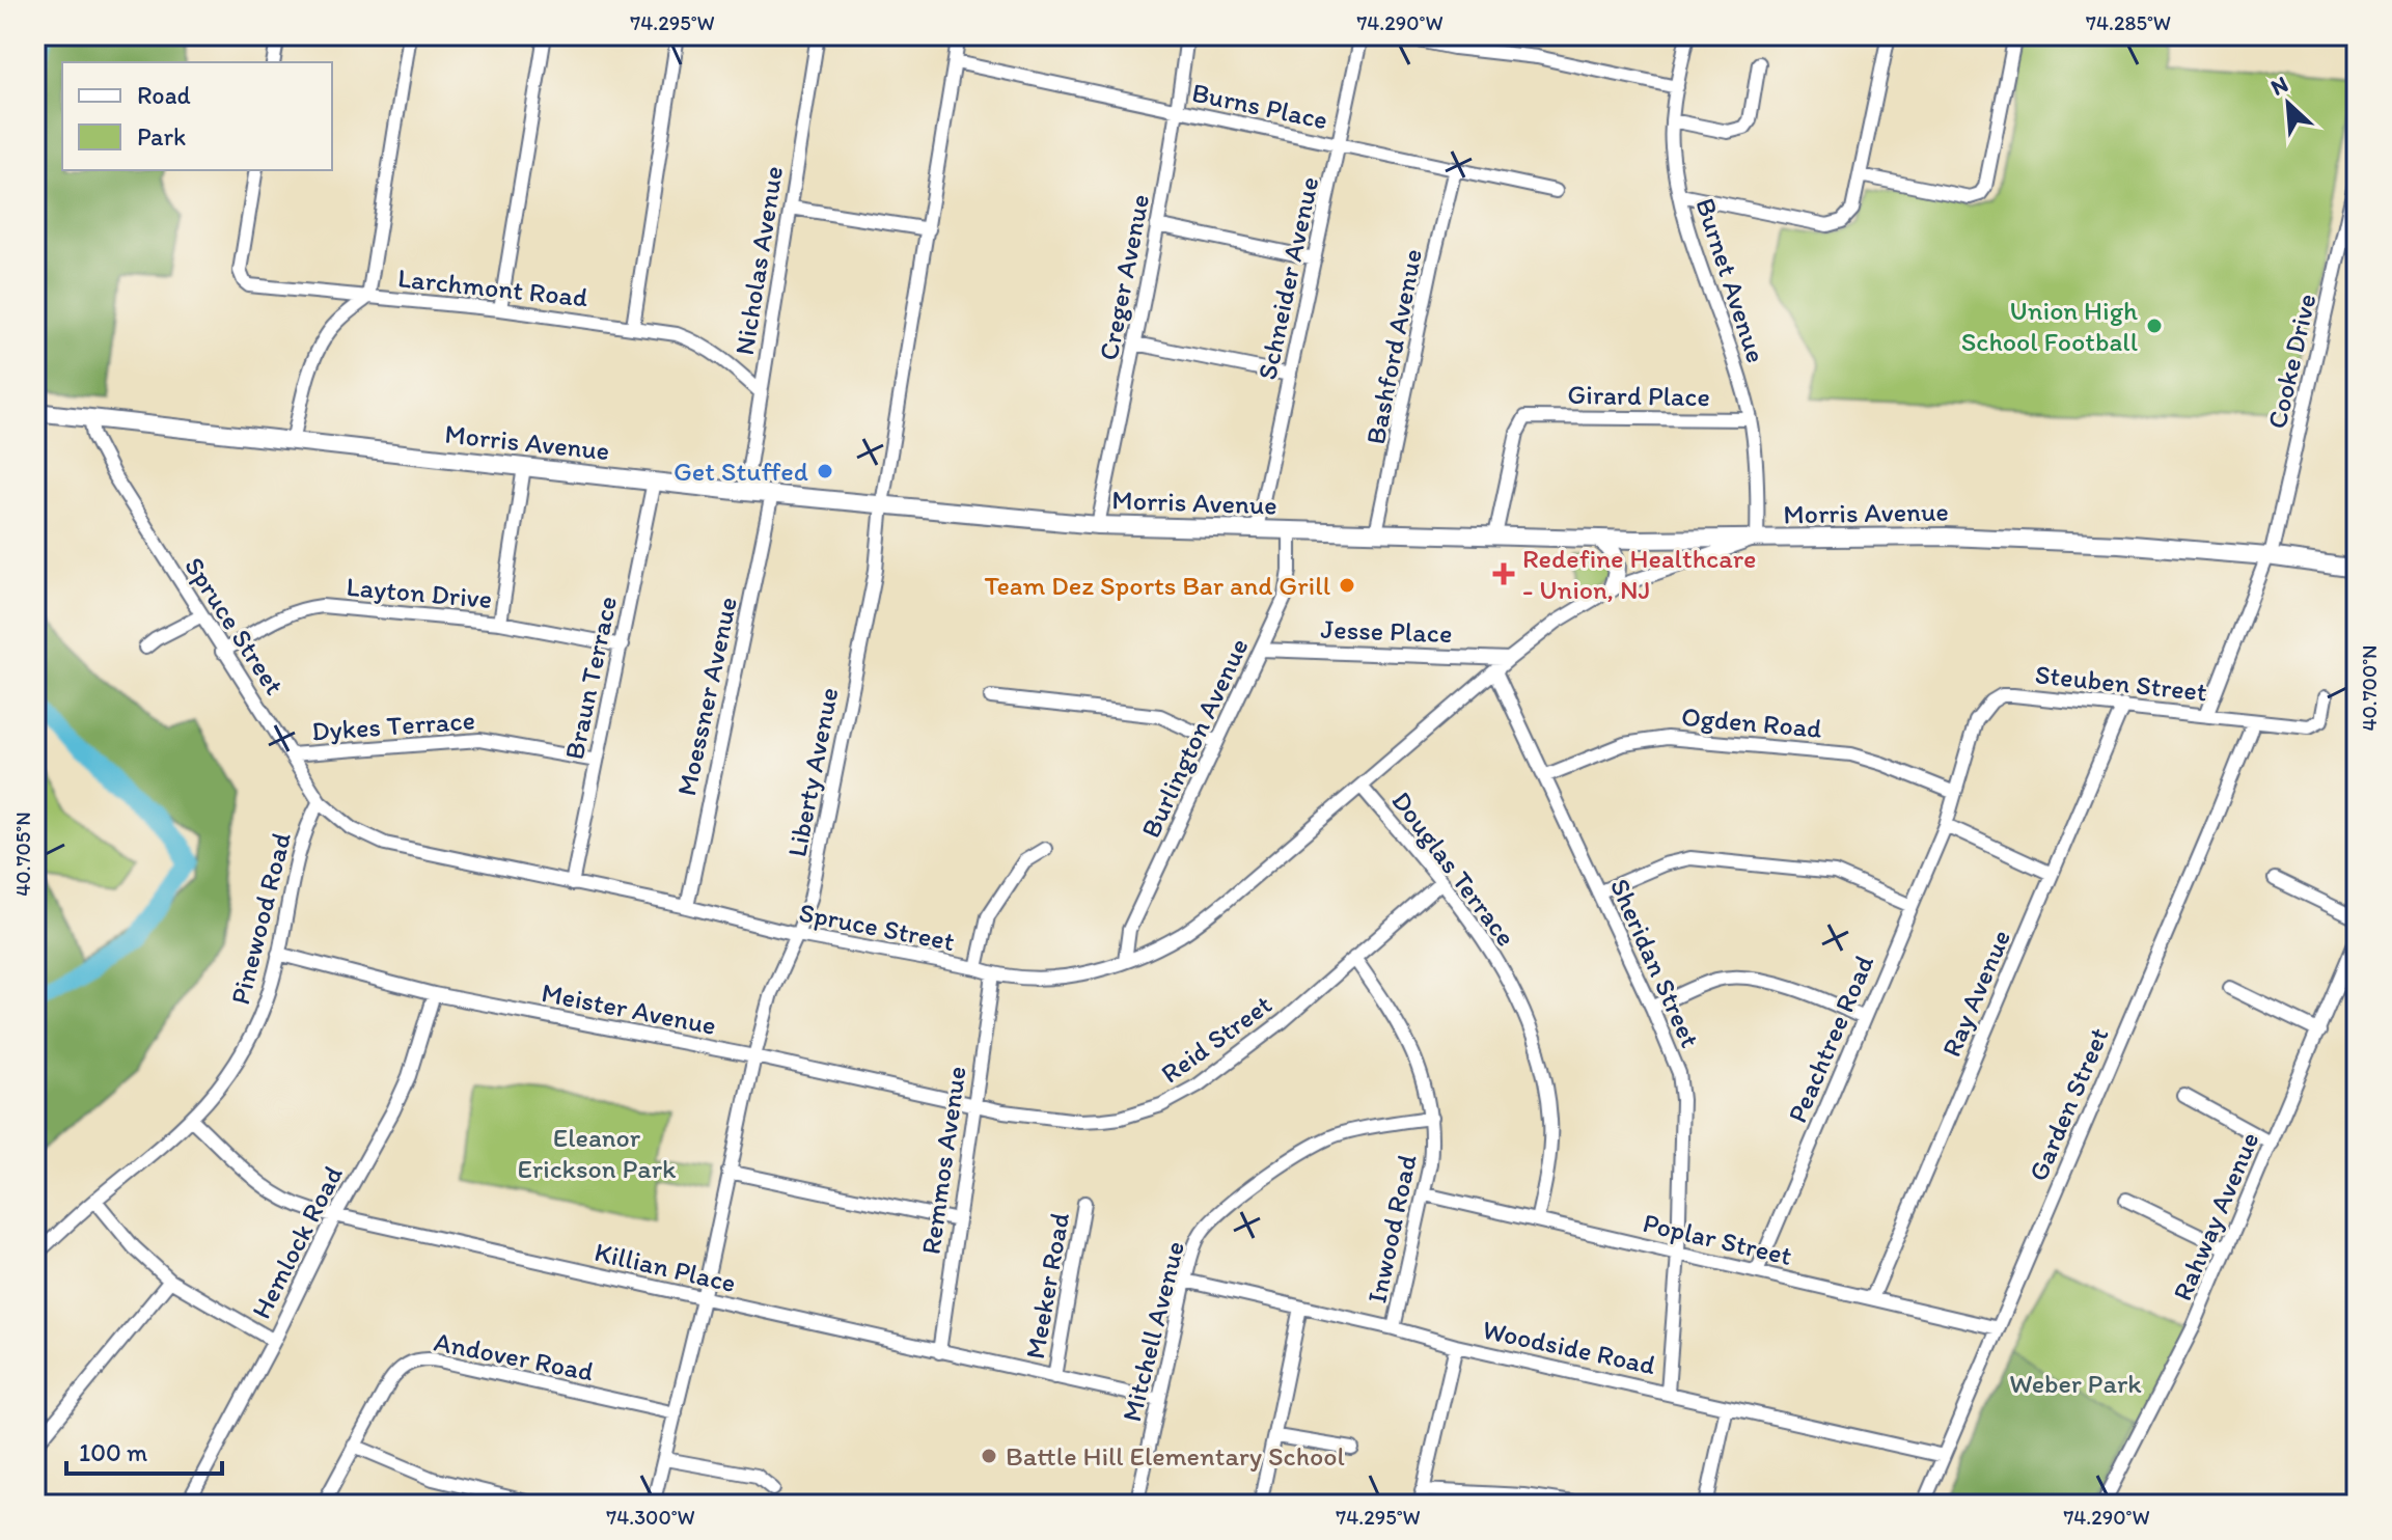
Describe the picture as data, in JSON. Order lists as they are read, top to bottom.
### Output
{
  "streets": {
    "main road": ["Morris Avenue"],
    "street": [
      "Burns Place",
      "Nicholas Avenue",
      "Creger Avenue",
      "Schneider Avenue",
      "Burnet Avenue",
      "Larchmont Road",
      "Bashford Avenue",
      "Cooke Drive",
      "Girard Place",
      "Layton Drive",
      "Spruce Street",
      "Jesse Place",
      "Braun Terrace",
      "Steuben Street",
      "Moessner Avenue",
      "Ogden Road",
      "Dykes Terrace",
      "Burlington Avenue",
      "Liberty Avenue",
      "Douglas Terrace",
      "Pinewood Road",
      "Sheridan Street",
      "Ray Avenue",
      "Meister Avenue",
      "Reid Street",
      "Peachtree Road",
      "Garden Street",
      "Remmos Avenue",
      "Rahway Avenue",
      "Inwood Road",
      "Poplar Street",
      "Hemlock Road",
      "Killian Place",
      "Meeker Road",
      "Mitchell Avenue",
      "Woodside Road",
      "Andover Road"
    ]
  },
  "crossings": [
    ["Burns Place", "Creger Avenue"],
    ["Burns Place", "Schneider Avenue"],
    ["Burns Place", "Bashford Avenue"],
    ["Burns Place", "Liberty Avenue"],
    ["Nicholas Avenue", "Larchmont Road"],
    ["Nicholas Avenue", "Morris Avenue"],
    ["Creger Avenue", "Morris Avenue"],
    ["Schneider Avenue", "Morris Avenue"],
    ["Burnet Avenue", "Girard Place"],
    ["Burnet Avenue", "Morris Avenue"],
    ["Burnet Avenue", "Spruce Street"],
    ["Larchmont Road", "Morris Avenue"],
    ["Bashford Avenue", "Morris Avenue"],
    ["Cooke Drive", "Morris Avenue"],
    ["Cooke Drive", "Steuben Street"],
    ["Girard Place", "Morris Avenue"],
    ["Morris Avenue", "Spruce Street"],
    ["Morris Avenue", "Braun Terrace"],
    ["Morris Avenue", "Moessner Avenue"],
    ["Morris Avenue", "Burlington Avenue"],
    ["Morris Avenue", "Liberty Avenue"],
    ["Layton Drive", "Spruce Street"],
    ["Layton Drive", "Braun Terrace"],
    ["Spruce Street", "Jesse Place"],
    ["Spruce Street", "Braun Terrace"],
    ["Spruce Street", "Moessner Avenue"],
    ["Spruce Street", "Dykes Terrace"],
    ["Spruce Street", "Burlington Avenue"],
    ["Spruce Street", "Liberty Avenue"],
    ["Spruce Street", "Douglas Terrace"],
    ["Spruce Street", "Pinewood Road"],
    ["Spruce Street", "Sheridan Street"],
    ["Spruce Street", "Remmos Avenue"],
    ["Jesse Place", "Burlington Avenue"],
    ["Braun Terrace", "Dykes Terrace"],
    ["Steuben Street", "Ogden Road"],
    ["Steuben Street", "Ray Avenue"],
    ["Steuben Street", "Peachtree Road"],
    ["Steuben Street", "Garden Street"],
    ["Ogden Road", "Sheridan Street"],
    ["Ogden Road", "Peachtree Road"],
    ["Liberty Avenue", "Meister Avenue"],
    ["Liberty Avenue", "Killian Place"],
    ["Liberty Avenue", "Andover Road"],
    ["Douglas Terrace", "Reid Street"],
    ["Douglas Terrace", "Poplar Street"],
    ["Pinewood Road", "Meister Avenue"],
    ["Pinewood Road", "Killian Place"],
    ["Sheridan Street", "Poplar Street"],
    ["Sheridan Street", "Woodside Road"],
    ["Ray Avenue", "Poplar Street"],
    ["Meister Avenue", "Reid Street"],
    ["Meister Avenue", "Remmos Avenue"],
    ["Meister Avenue", "Hemlock Road"],
    ["Reid Street", "Remmos Avenue"],
    ["Reid Street", "Inwood Road"],
    ["Peachtree Road", "Poplar Street"],
    ["Garden Street", "Poplar Street"],
    ["Garden Street", "Woodside Road"],
    ["Remmos Avenue", "Killian Place"],
    ["Inwood Road", "Poplar Street"],
    ["Inwood Road", "Mitchell Avenue"],
    ["Inwood Road", "Woodside Road"],
    ["Hemlock Road", "Killian Place"],
    ["Killian Place", "Meeker Road"],
    ["Killian Place", "Mitchell Avenue"],
    ["Mitchell Avenue", "Woodside Road"]
  ],
  "parks": ["Eleanor Erickson Park", "Weber Park"],
  "places": {
    "other": [
      "Union High School Football",
      "Get Stuffed",
      "Team Dez Sports Bar and Grill",
      "Battle Hill Elementary School"
    ],
    "health": ["Redefine Healthcare - Union, NJ"]
  },
  "legend": ["Road", "Park"],
  "scale_bar": "100 m",
  "north": "top left",
  "coordinates": [
    "74.295°W",
    "74.290°W",
    "74.285°W",
    "40.700°N",
    "40.705°N",
    "74.300°W"
  ]
}
